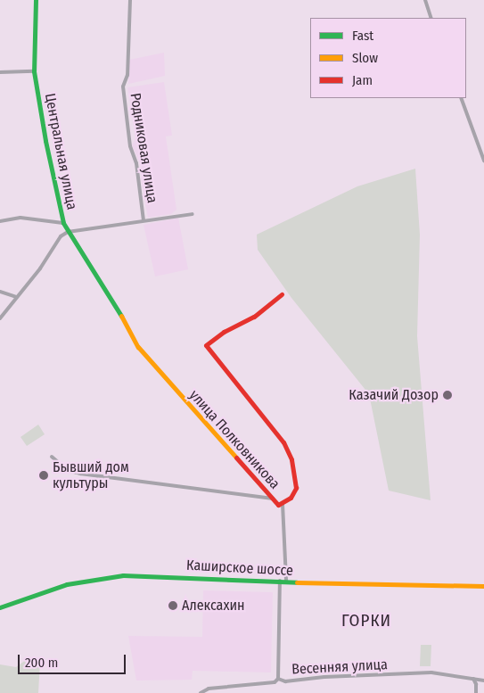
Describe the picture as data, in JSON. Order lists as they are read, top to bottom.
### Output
{
  "streets": {
    "street": [
      "Родниковая улица",
      "Центральная улица",
      "улица Полковникова",
      "Каширское шоссе",
      "Весенняя улица"
    ]
  },
  "crossings": [
    ["Центральная улица", "улица Полковникова"]
  ],
  "districts": ["ГОРКИ"],
  "places": ["Казачий Дозор", "Бывший дом культуры", "Алексахин"],
  "legend": ["Fast", "Slow", "Jam"],
  "scale_bar": "200 m"
}
